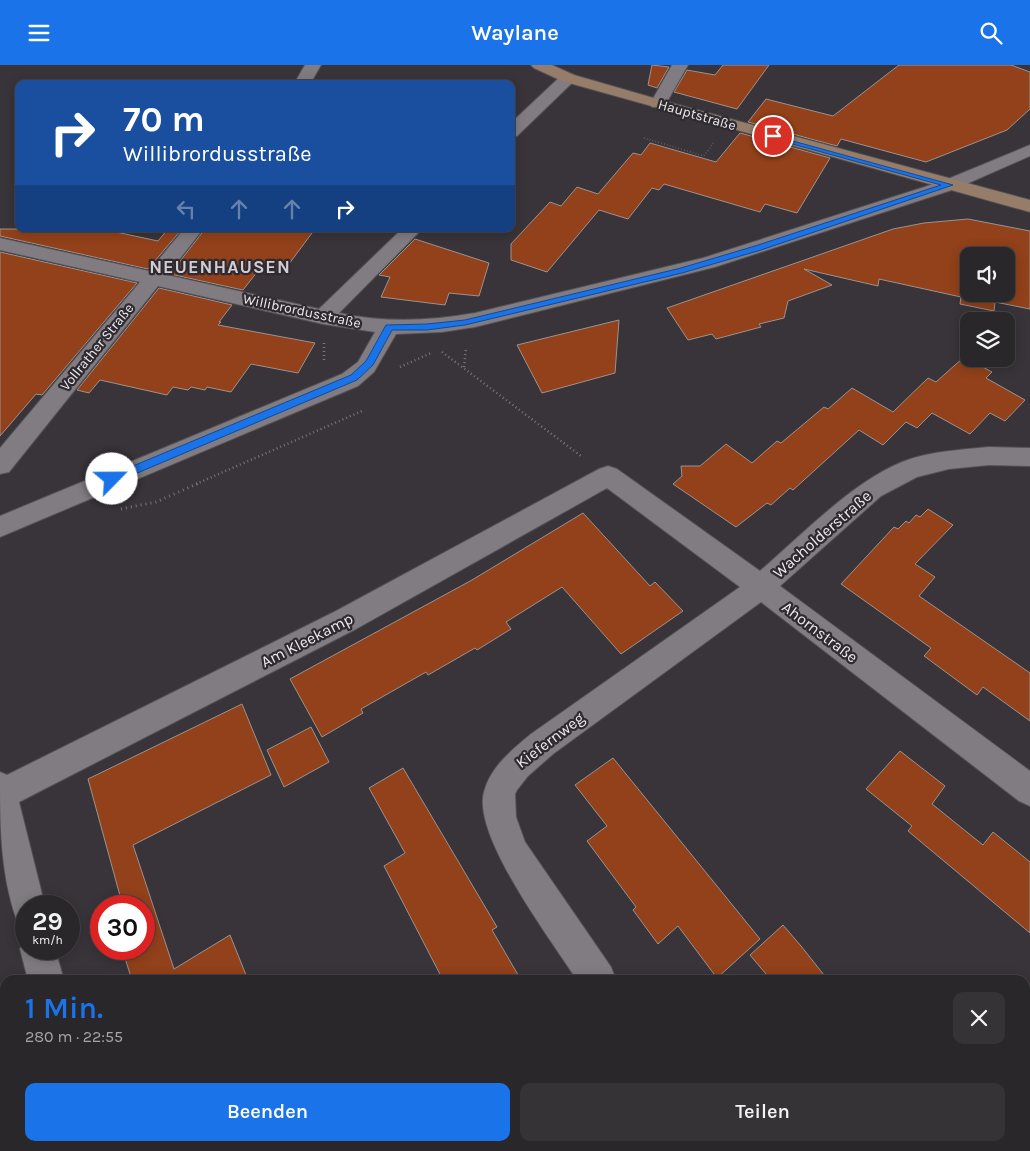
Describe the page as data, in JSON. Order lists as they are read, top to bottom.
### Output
{
  "streets": {
    "street": [
      "Hauptstraße",
      "Willibrordusstraße",
      "Vollrather Straße",
      "Wacholderstraße",
      "Ahornstraße",
      "Am Kleekamp",
      "Kiefernweg"
    ]
  },
  "crossings": [
    ["Hauptstraße", "Willibrordusstraße"],
    ["Willibrordusstraße", "Vollrather Straße"],
    ["Wacholderstraße", "Ahornstraße"],
    ["Wacholderstraße", "Kiefernweg"],
    ["Ahornstraße", "Am Kleekamp"],
    ["Ahornstraße", "Kiefernweg"]
  ],
  "districts": ["NEUENHAUSEN"],
  "page": {
    "header": "Waylane",
    "turn": ["70 m", "Willibrordusstraße"],
    "speed": "29 km/h",
    "limit": "30",
    "heading": ["1 Min.", "280 m · 22:55"],
    "buttons": ["Beenden", "Teilen"]
  }
}
